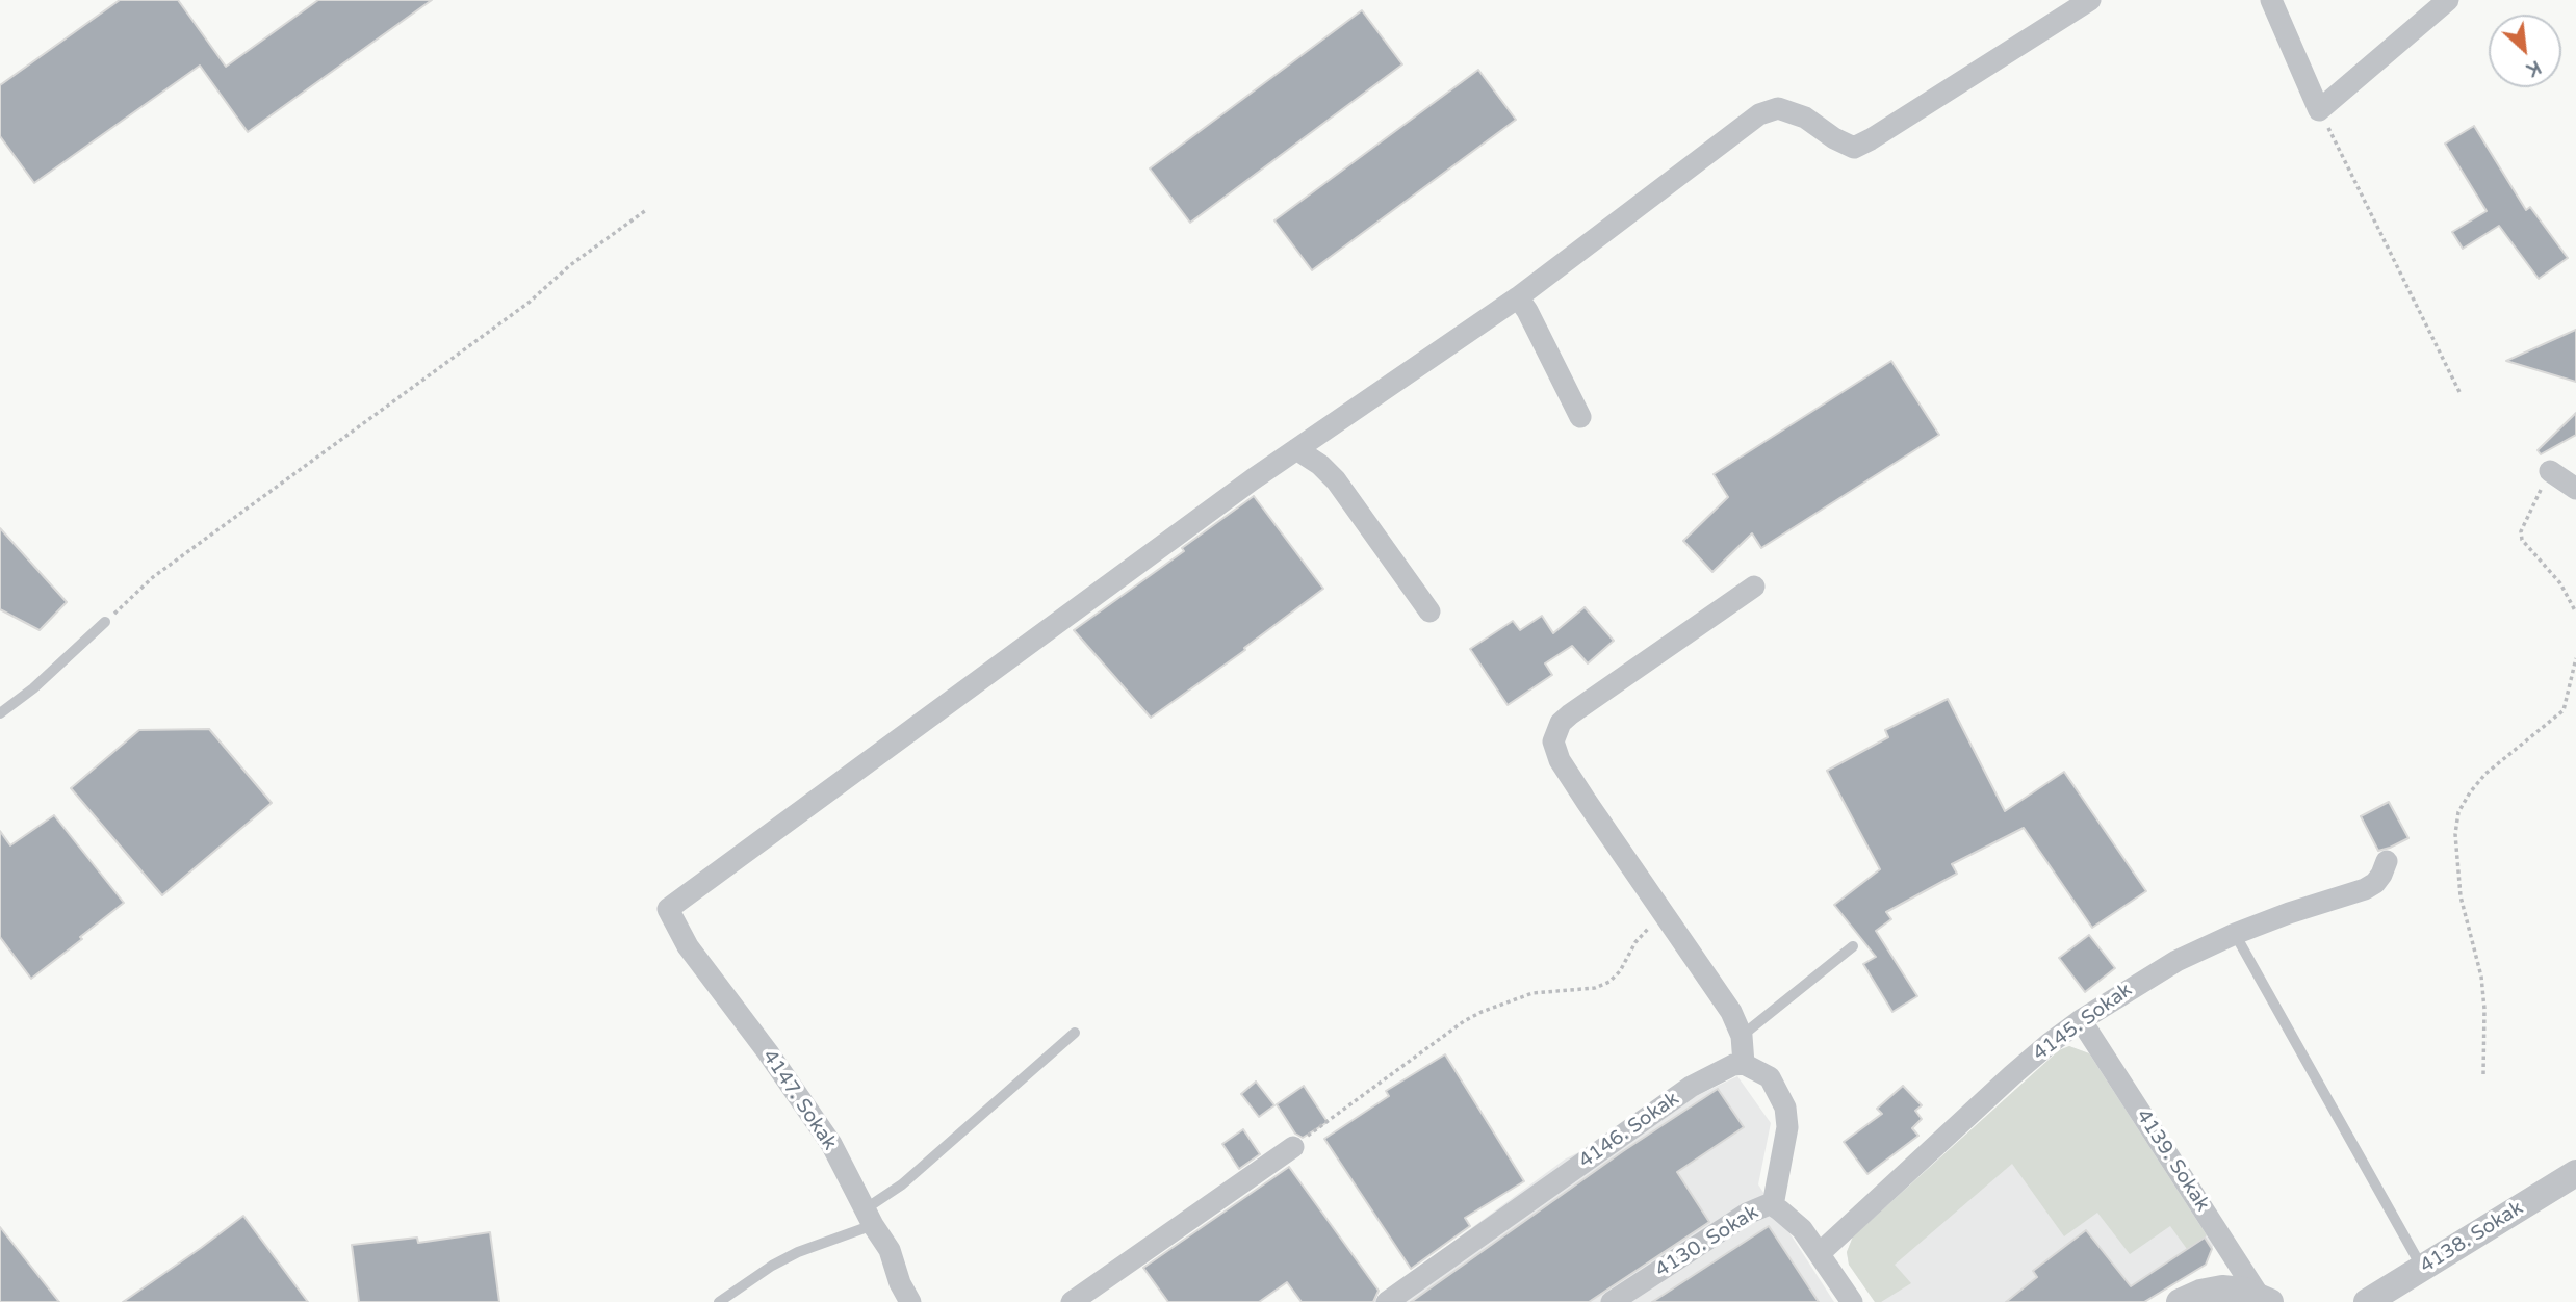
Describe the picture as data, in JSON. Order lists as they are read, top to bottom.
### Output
{
  "streets": {
    "street": [
      "4145. Sokak",
      "4147. Sokak",
      "4146. Sokak",
      "4139. Sokak",
      "4138. Sokak",
      "4130. Sokak"
    ]
  },
  "crossings": [
    ["4145. Sokak", "4139. Sokak"]
  ],
  "north": "bottom right"
}
